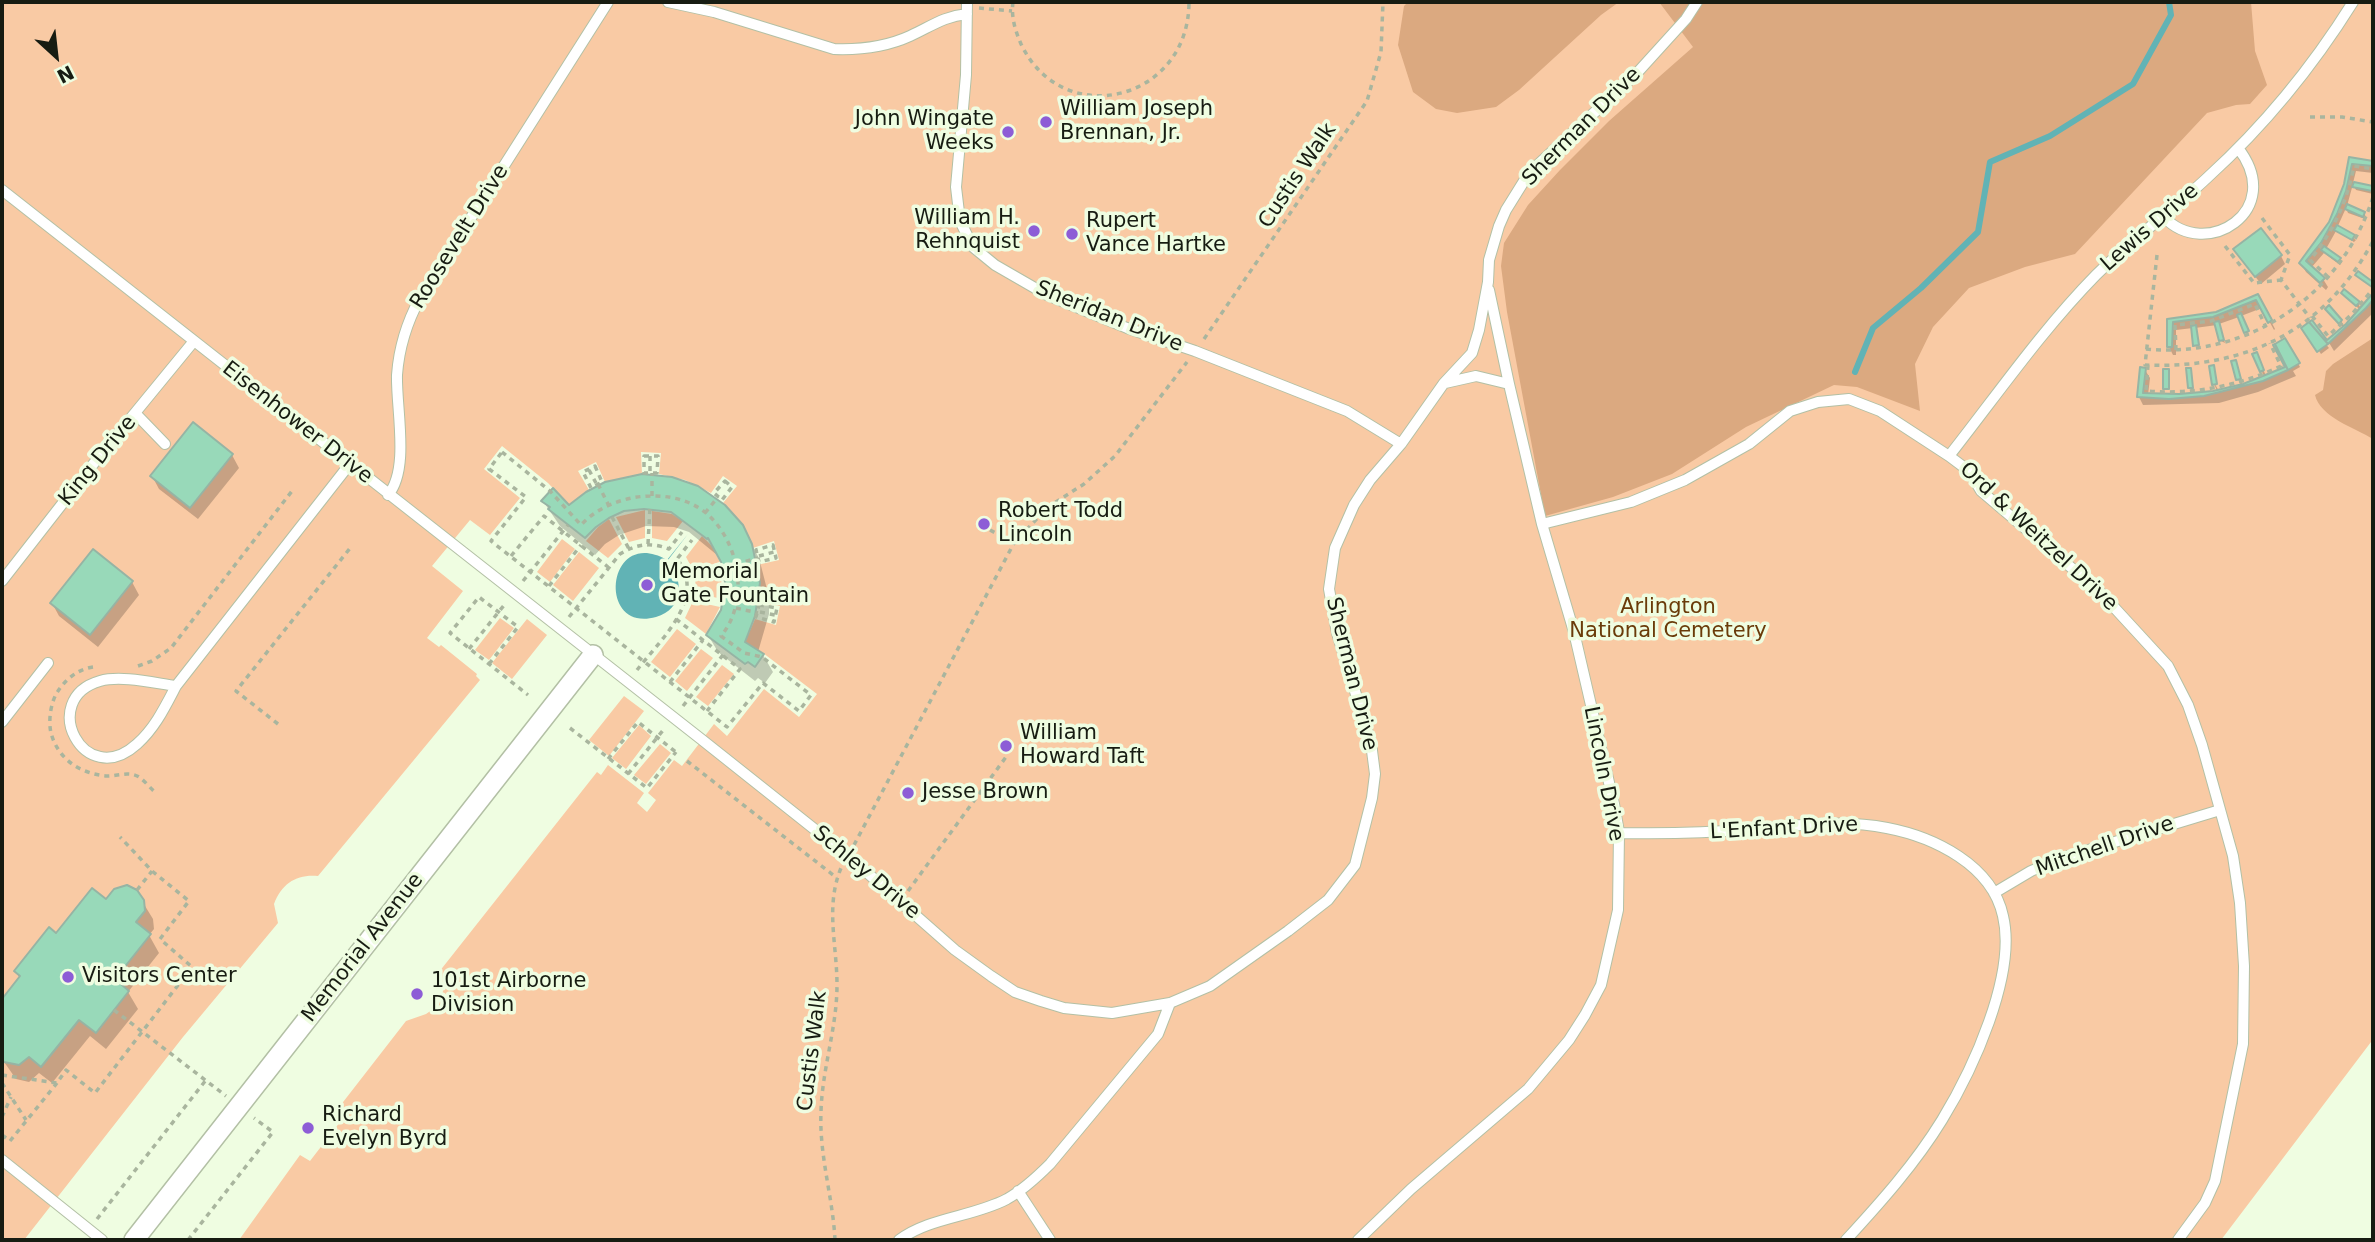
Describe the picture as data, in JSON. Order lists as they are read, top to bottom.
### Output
{
  "streets": {
    "street": ["Memorial Avenue"],
    "lane": [
      "Sherman Drive",
      "Lewis Drive",
      "Roosevelt Drive",
      "Sheridan Drive",
      "Eisenhower Drive",
      "King Drive",
      "Ord & Weitzel Drive",
      "Lincoln Drive",
      "L'Enfant Drive",
      "Mitchell Drive",
      "Schley Drive"
    ],
    "path": ["Custis Walk"]
  },
  "crossings": [
    ["Sherman Drive", "Sheridan Drive"],
    ["Sherman Drive", "Lincoln Drive"],
    ["Sherman Drive", "Schley Drive"],
    ["Custis Walk", "Sheridan Drive"],
    ["Lewis Drive", "Ord & Weitzel Drive"],
    ["Roosevelt Drive", "Eisenhower Drive"],
    ["Eisenhower Drive", "King Drive"],
    ["Eisenhower Drive", "Schley Drive"],
    ["Eisenhower Drive", "Memorial Avenue"],
    ["Ord & Weitzel Drive", "Lincoln Drive"],
    ["Ord & Weitzel Drive", "Mitchell Drive"],
    ["Lincoln Drive", "L'Enfant Drive"],
    ["L'Enfant Drive", "Mitchell Drive"],
    ["Schley Drive", "Memorial Avenue"]
  ],
  "parks": ["Arlington National Cemetery"],
  "places": [
    "William Joseph Brennan, Jr.",
    "John Wingate Weeks",
    "William H. Rehnquist",
    "Rupert Vance Hartke",
    "Robert Todd Lincoln",
    "Memorial Gate Fountain",
    "William Howard Taft",
    "Jesse Brown",
    "Visitors Center",
    "101st Airborne Division",
    "Richard Evelyn Byrd"
  ],
  "north": "bottom right"
}
